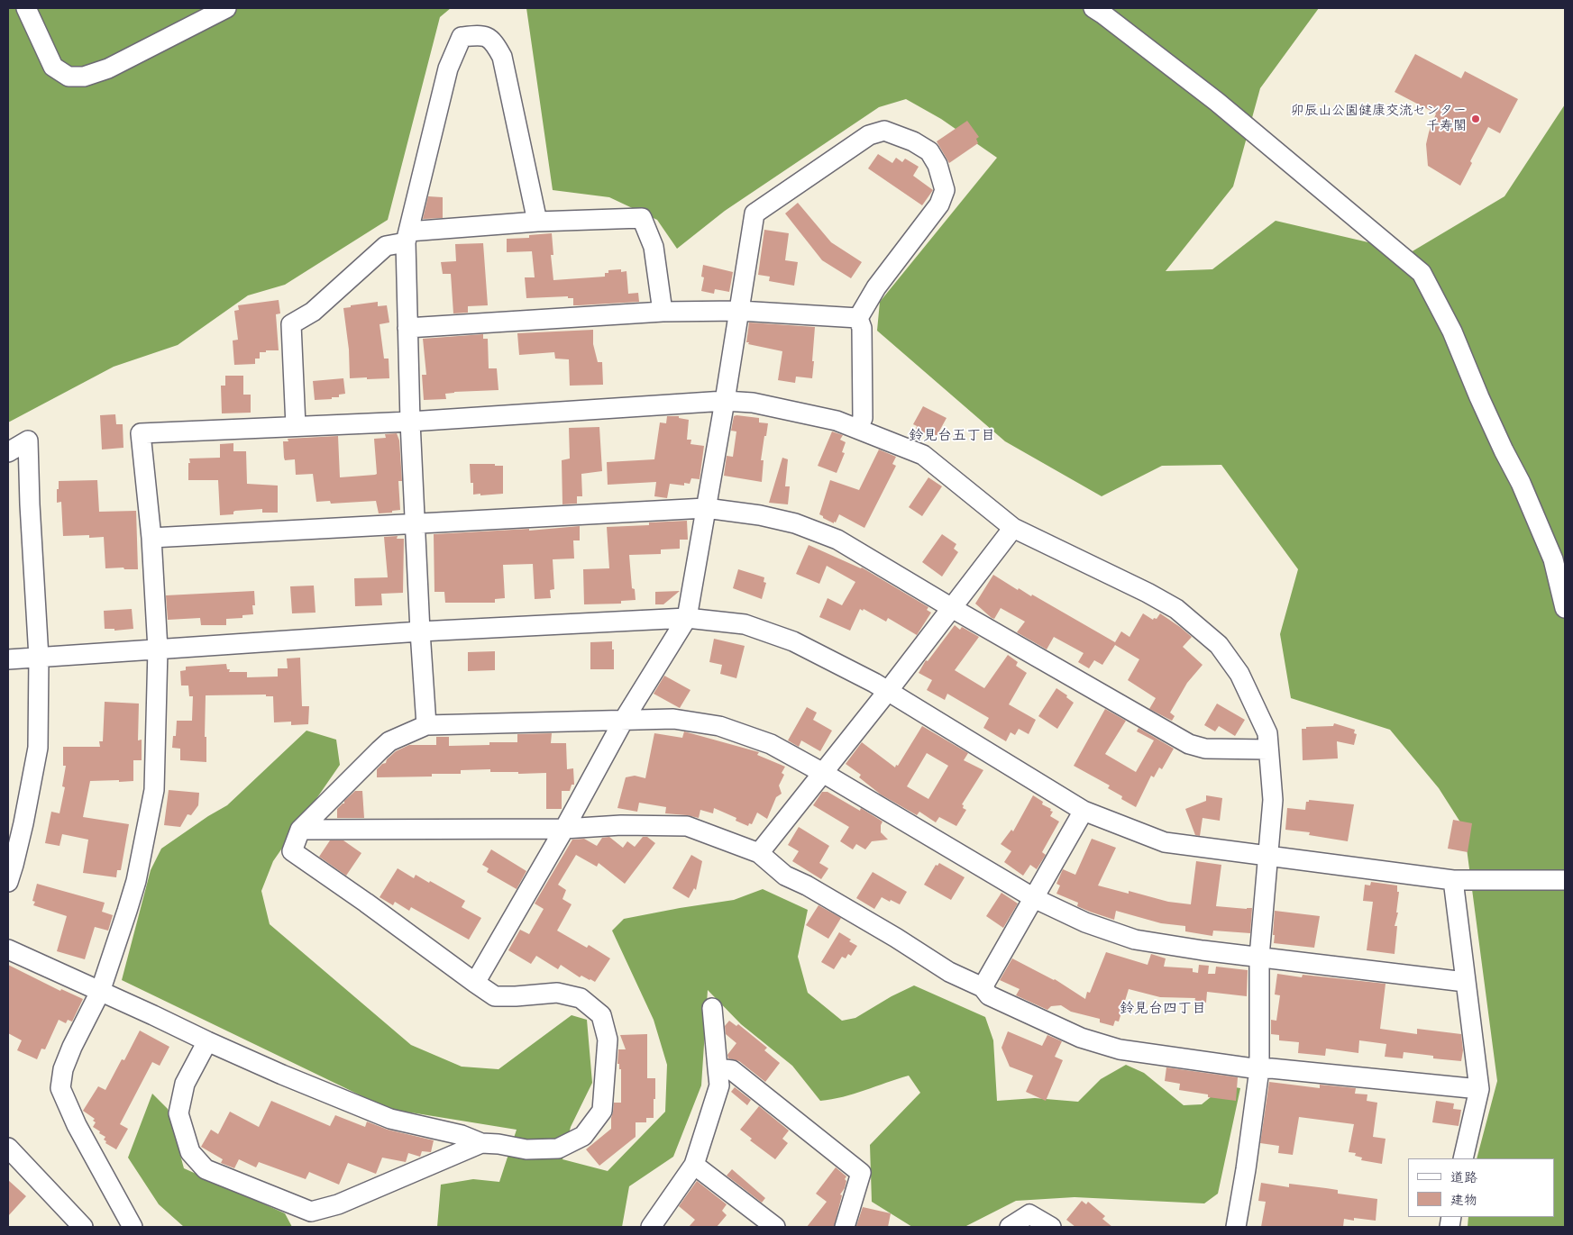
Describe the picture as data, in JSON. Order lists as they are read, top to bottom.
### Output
{
  "districts": ["鈴見台五丁目", "鈴見台四丁目"],
  "places": ["卯辰山公園健康交流センター 千寿閣"],
  "legend": ["道路", "建物"]
}
